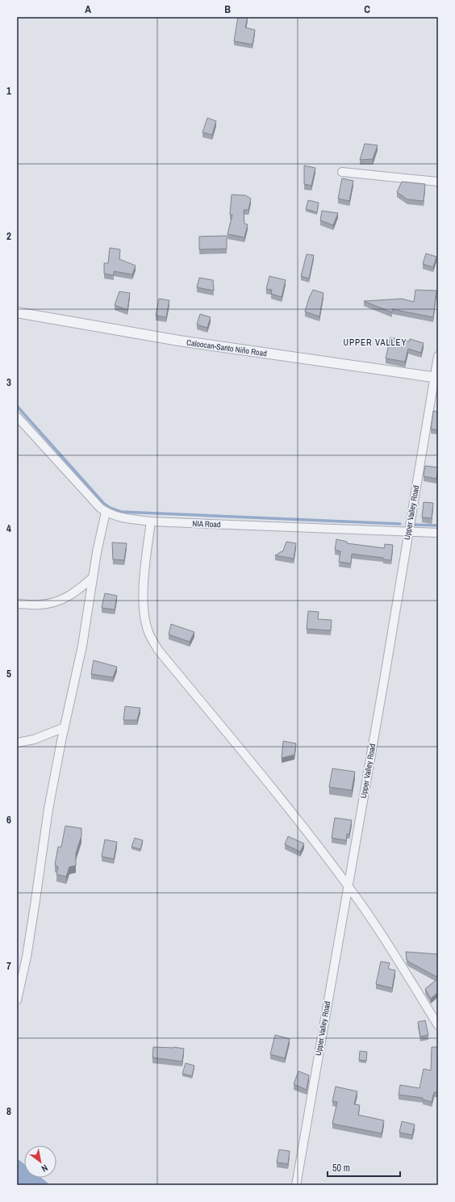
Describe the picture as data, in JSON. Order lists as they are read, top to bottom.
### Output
{
  "streets": {
    "street": ["Caloocan-Santo Niño Road", "Upper Valley Road", "NIA Road"]
  },
  "crossings": [
    ["Caloocan-Santo Niño Road", "Upper Valley Road"],
    ["Upper Valley Road", "NIA Road"]
  ],
  "districts": ["UPPER VALLEY"],
  "scale_bar": "50 m",
  "north": "bottom right",
  "grid": {
    "columns": ["A", "B", "C"],
    "rows": [
      "1",
      "2",
      "3",
      "4",
      "5",
      "6",
      "7",
      "8"
    ]
  }
}
